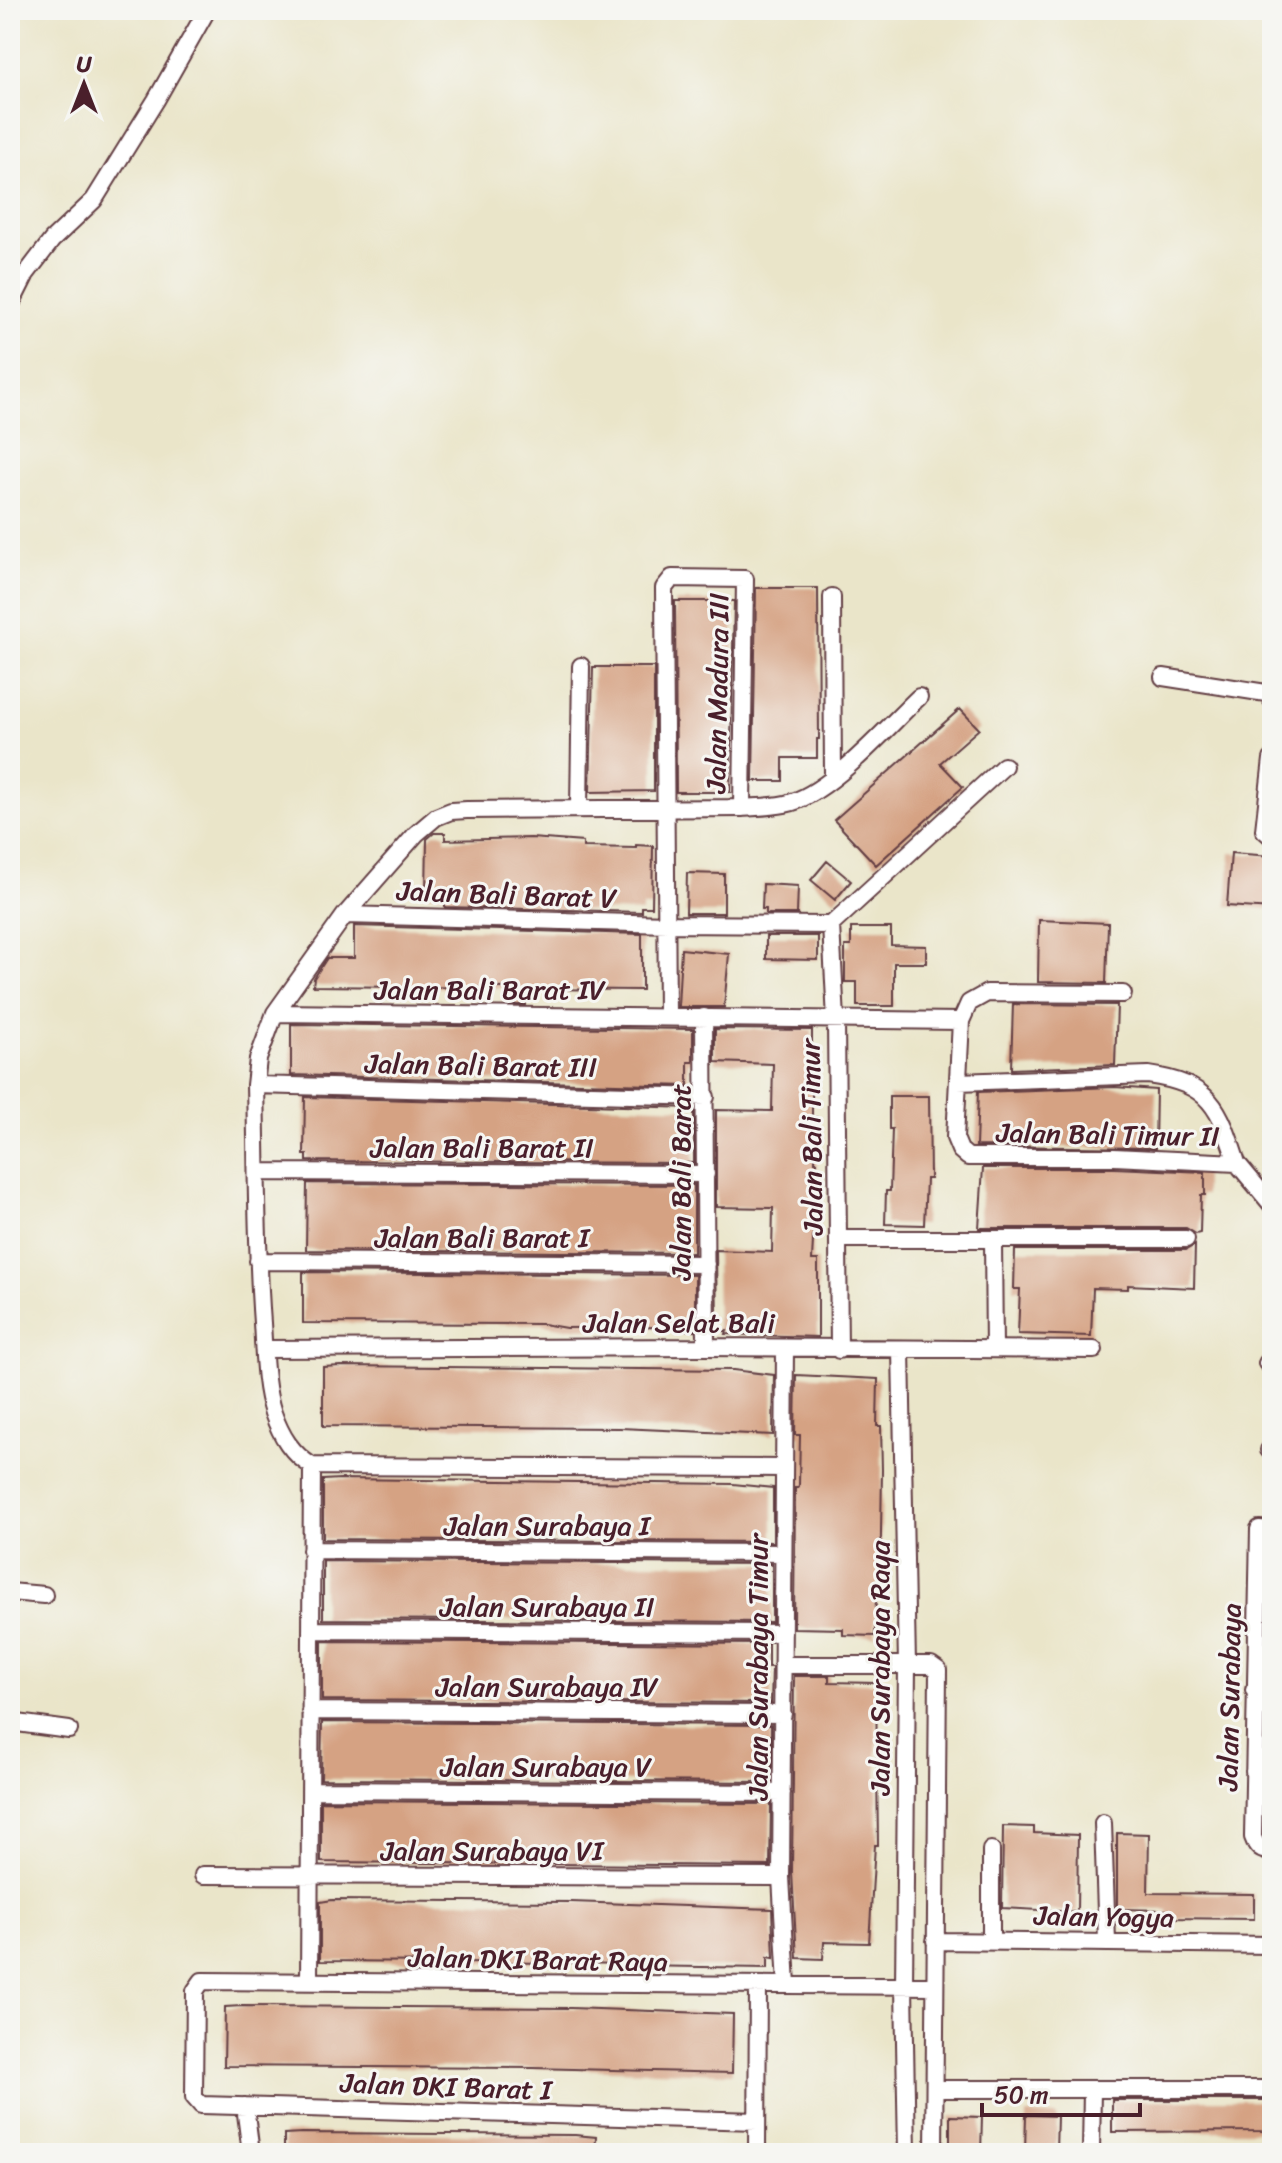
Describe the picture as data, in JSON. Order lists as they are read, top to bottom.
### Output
{
  "streets": {
    "street": [
      "Jalan Madura III",
      "Jalan Bali Barat V",
      "Jalan Bali Barat IV",
      "Jalan Bali Barat III",
      "Jalan Bali Timur II",
      "Jalan Bali Timur",
      "Jalan Bali Barat II",
      "Jalan Bali Barat",
      "Jalan Bali Barat I",
      "Jalan Selat Bali",
      "Jalan Surabaya I",
      "Jalan Surabaya II",
      "Jalan Surabaya Timur",
      "Jalan Surabaya Raya",
      "Jalan Surabaya IV",
      "Jalan Surabaya",
      "Jalan Surabaya V",
      "Jalan Surabaya VI",
      "Jalan Yogya",
      "Jalan DKI Barat Raya",
      "Jalan DKI Barat I"
    ]
  },
  "crossings": [
    ["Jalan Bali Barat V", "Jalan Bali Timur"],
    ["Jalan Bali Barat IV", "Jalan Bali Timur II"],
    ["Jalan Bali Barat IV", "Jalan Bali Timur"],
    ["Jalan Bali Barat IV", "Jalan Bali Barat"],
    ["Jalan Bali Barat III", "Jalan Bali Barat"],
    ["Jalan Bali Timur", "Jalan Selat Bali"],
    ["Jalan Bali Barat II", "Jalan Bali Barat"],
    ["Jalan Bali Barat", "Jalan Bali Barat I"],
    ["Jalan Bali Barat", "Jalan Selat Bali"],
    ["Jalan Selat Bali", "Jalan Surabaya Timur"],
    ["Jalan Selat Bali", "Jalan Surabaya Raya"],
    ["Jalan Surabaya I", "Jalan Surabaya Timur"],
    ["Jalan Surabaya II", "Jalan Surabaya Timur"],
    ["Jalan Surabaya Timur", "Jalan Surabaya IV"],
    ["Jalan Surabaya Timur", "Jalan Surabaya V"],
    ["Jalan Surabaya Timur", "Jalan Surabaya VI"],
    ["Jalan Surabaya Timur", "Jalan DKI Barat Raya"],
    ["Jalan Surabaya Raya", "Jalan DKI Barat Raya"],
    ["Jalan DKI Barat Raya", "Jalan DKI Barat I"]
  ],
  "scale_bar": "50 m",
  "north": "top"
}
